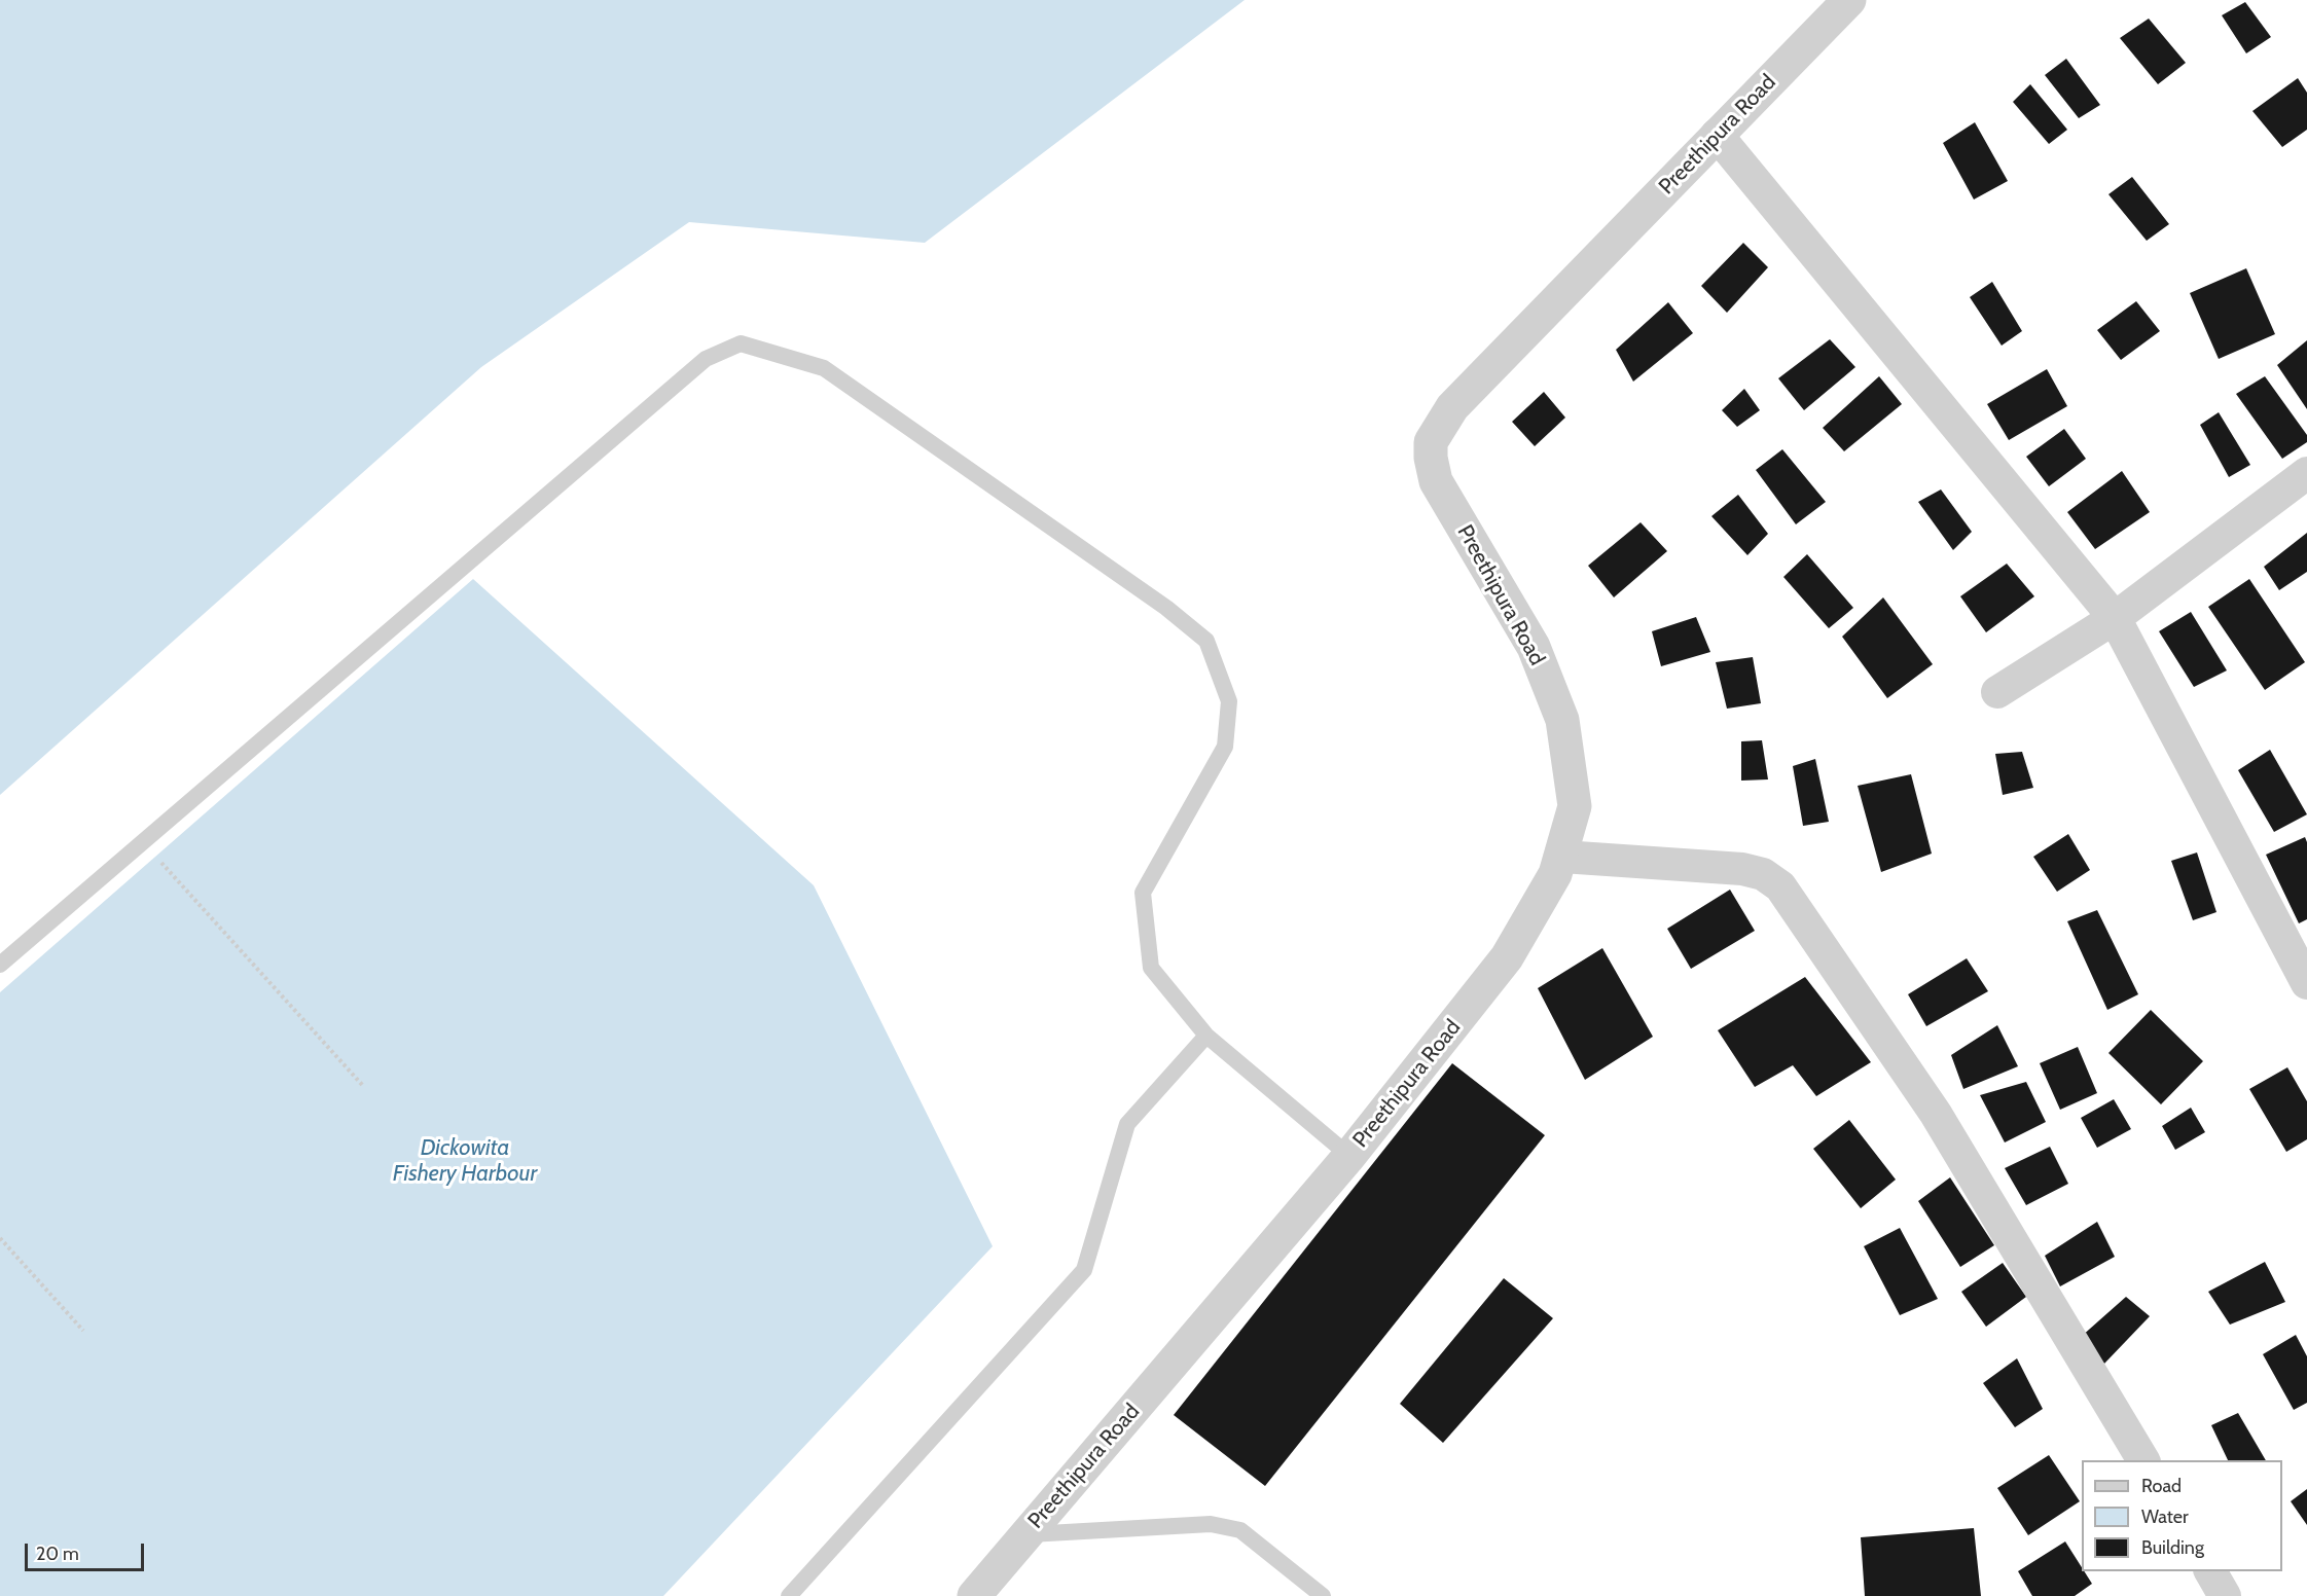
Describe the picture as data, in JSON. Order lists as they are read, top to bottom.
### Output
{
  "streets": {
    "street": ["Preethipura Road"]
  },
  "water": ["Dickowita Fishery Harbour"],
  "legend": ["Road", "Water", "Building"],
  "scale_bar": "20 m"
}
